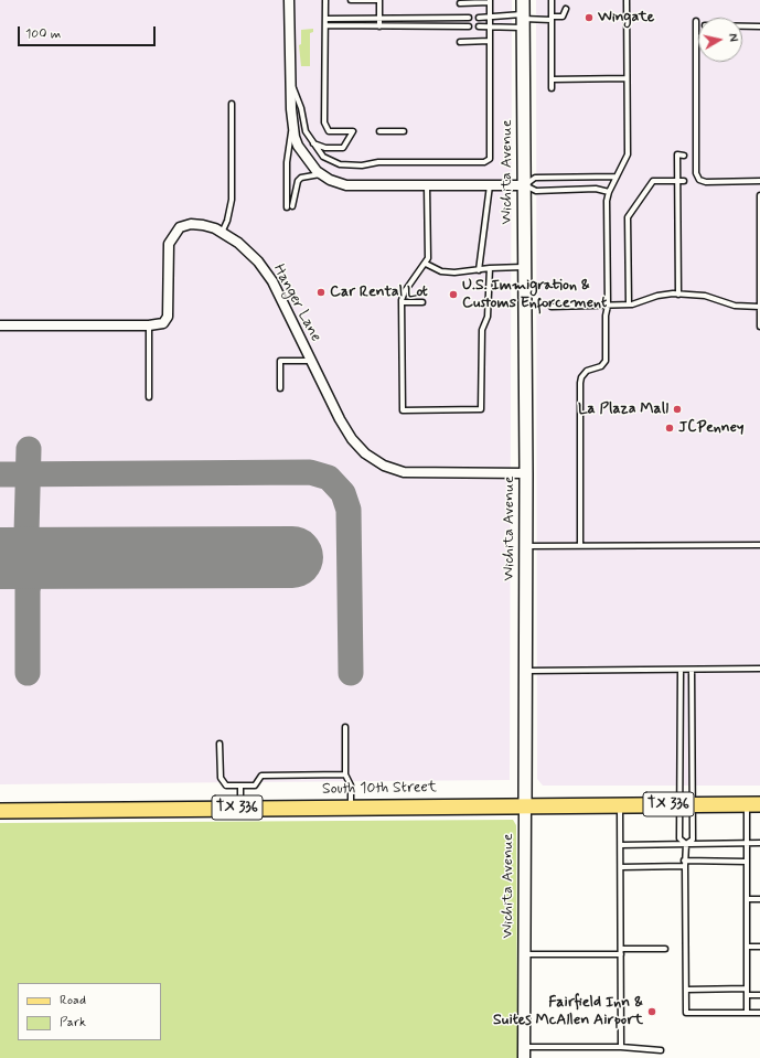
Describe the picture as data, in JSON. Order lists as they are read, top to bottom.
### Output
{
  "streets": {
    "main road": ["Wichita Avenue", "South 10th Street", "TX 336"],
    "street": ["Hanger Lane"]
  },
  "crossings": [
    ["Wichita Avenue", "Hanger Lane"],
    ["Wichita Avenue", "South 10th Street"]
  ],
  "places": [
    "Wingate",
    "Car Rental Lot",
    "U.S. Immigration & Customs Enforcement",
    "La Plaza Mall",
    "JCPenney",
    "Fairfield Inn & Suites McAllen Airport"
  ],
  "legend": ["Road", "Park"],
  "scale_bar": "100 m",
  "north": "right"
}
